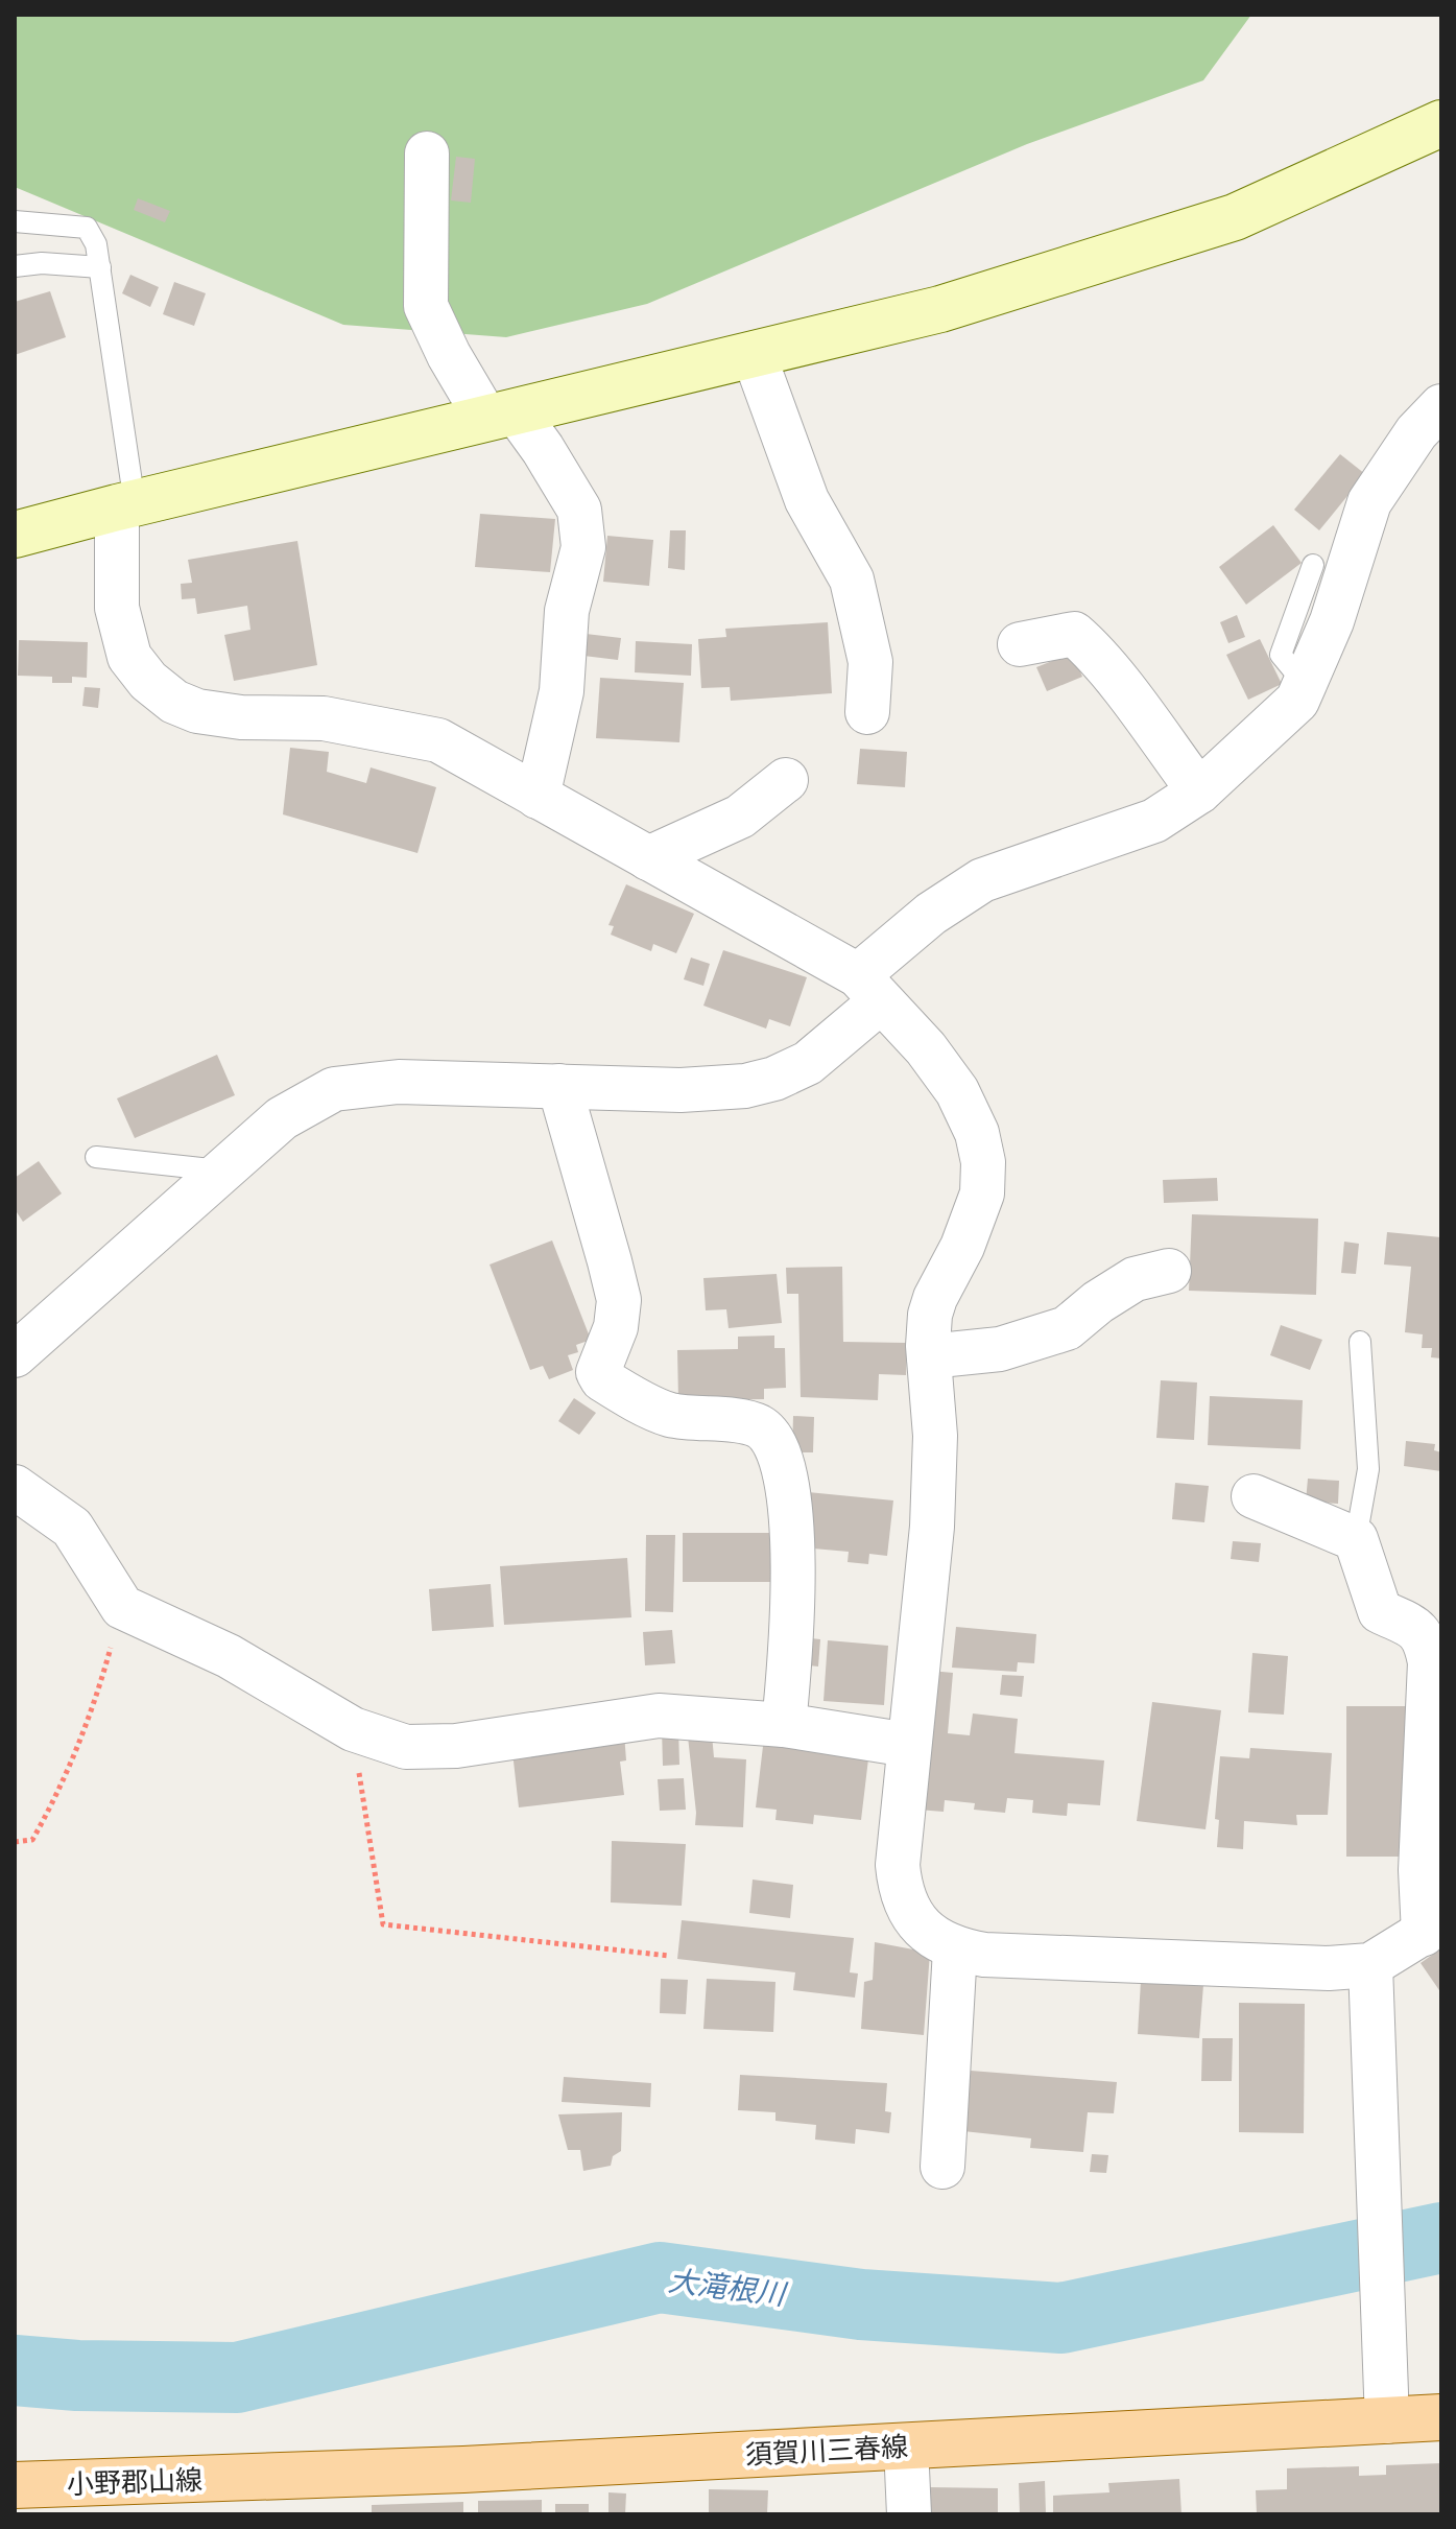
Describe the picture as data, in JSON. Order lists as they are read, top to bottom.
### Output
{
  "streets": {
    "main road": ["須賀川三春線", "小野郡山線"]
  },
  "crossings": [
    ["須賀川三春線", "小野郡山線"]
  ],
  "water": ["大滝根川"]
}
